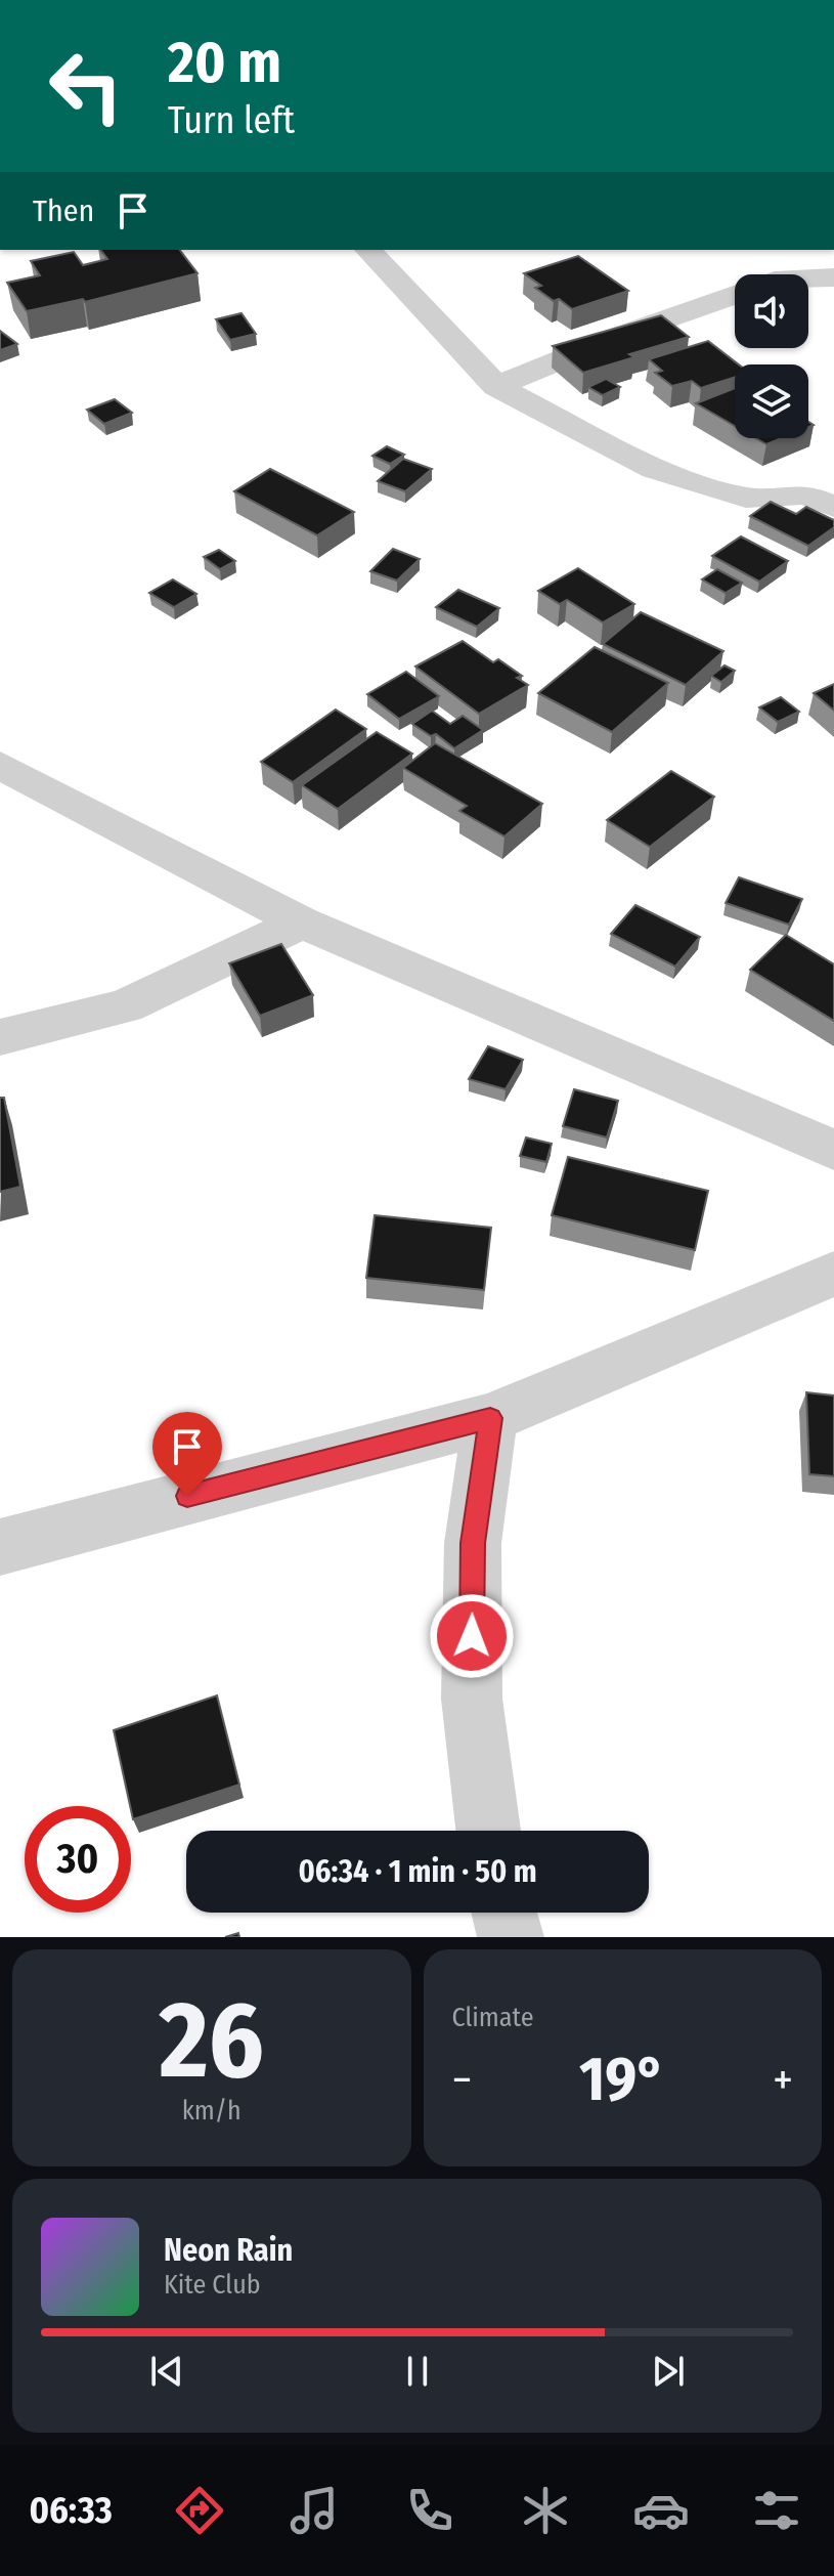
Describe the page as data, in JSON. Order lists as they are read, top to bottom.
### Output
{
  "page": {
    "turn": ["20 m", "Turn left"],
    "then": "Then",
    "limit": "30",
    "trip": "06:34 · 1 min · 50 m",
    "tile": [
      ["26", "km/h"],
      "Climate"
    ],
    "heat": ["−", "19°", "+"],
    "song": ["Neon Rain", "Kite Club"],
    "tabs": "06:33"
  }
}
